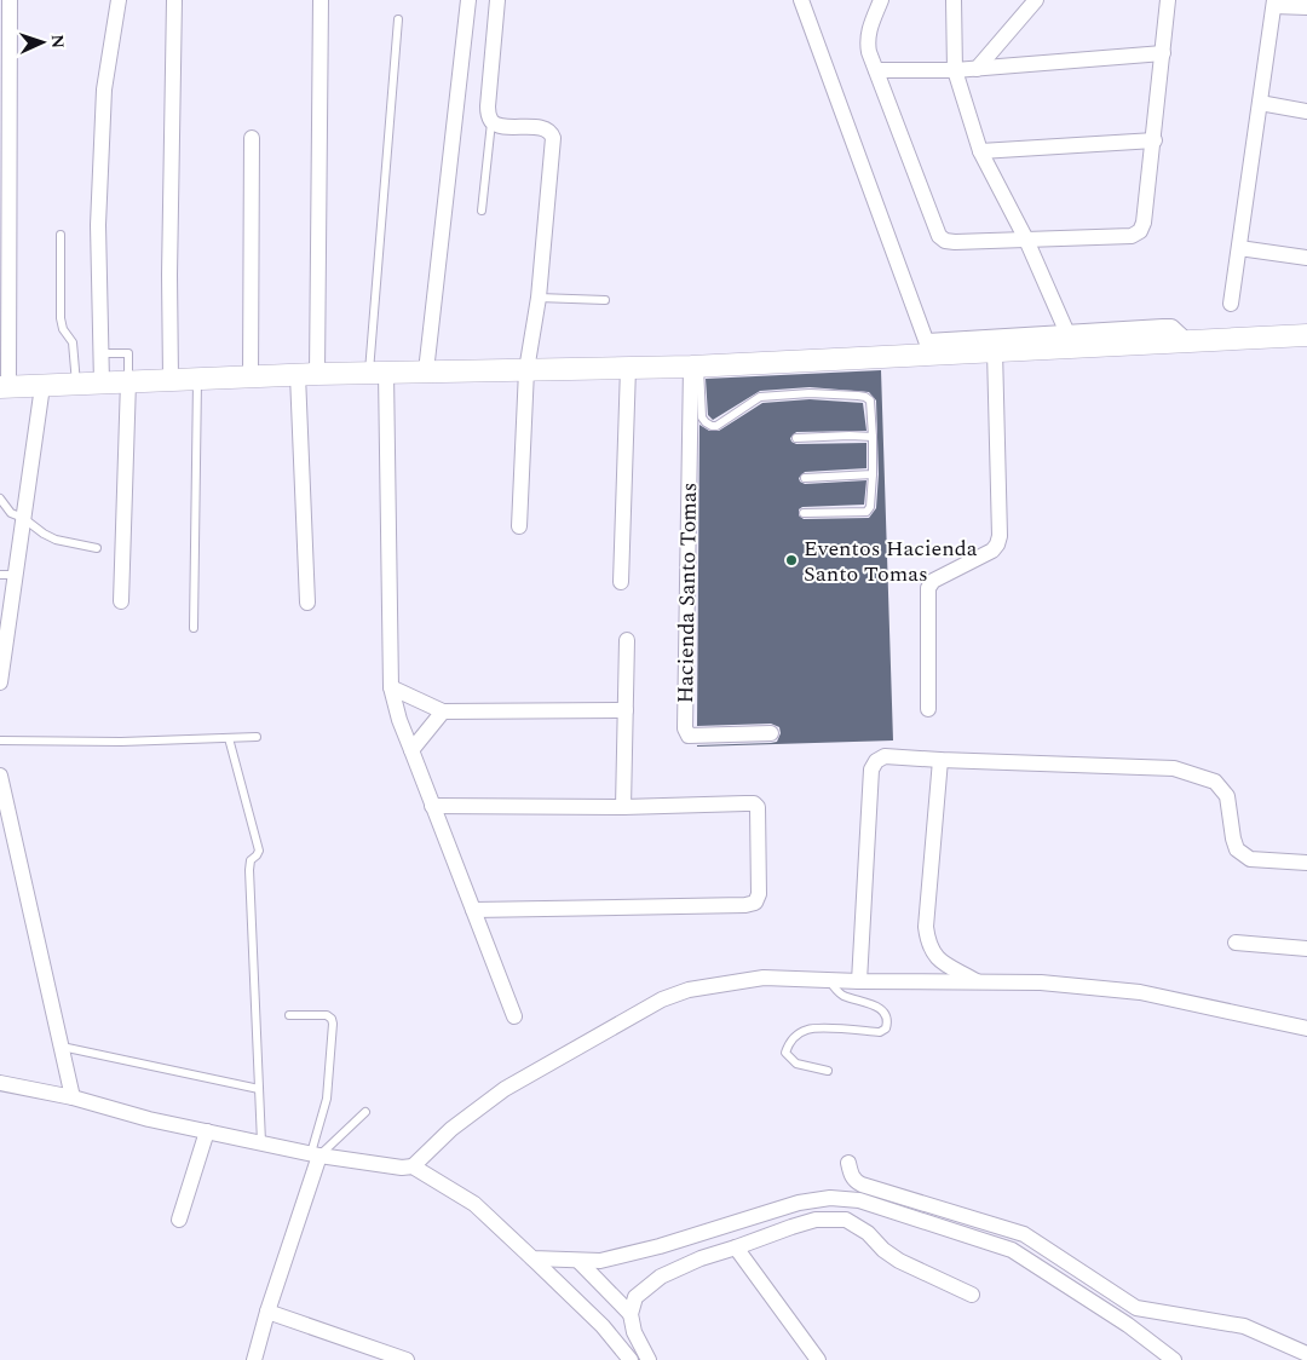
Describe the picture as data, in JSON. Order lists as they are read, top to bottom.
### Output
{
  "streets": {
    "street": ["Hacienda Santo Tomas"]
  },
  "places": ["Eventos Hacienda Santo Tomas"],
  "north": "right"
}
